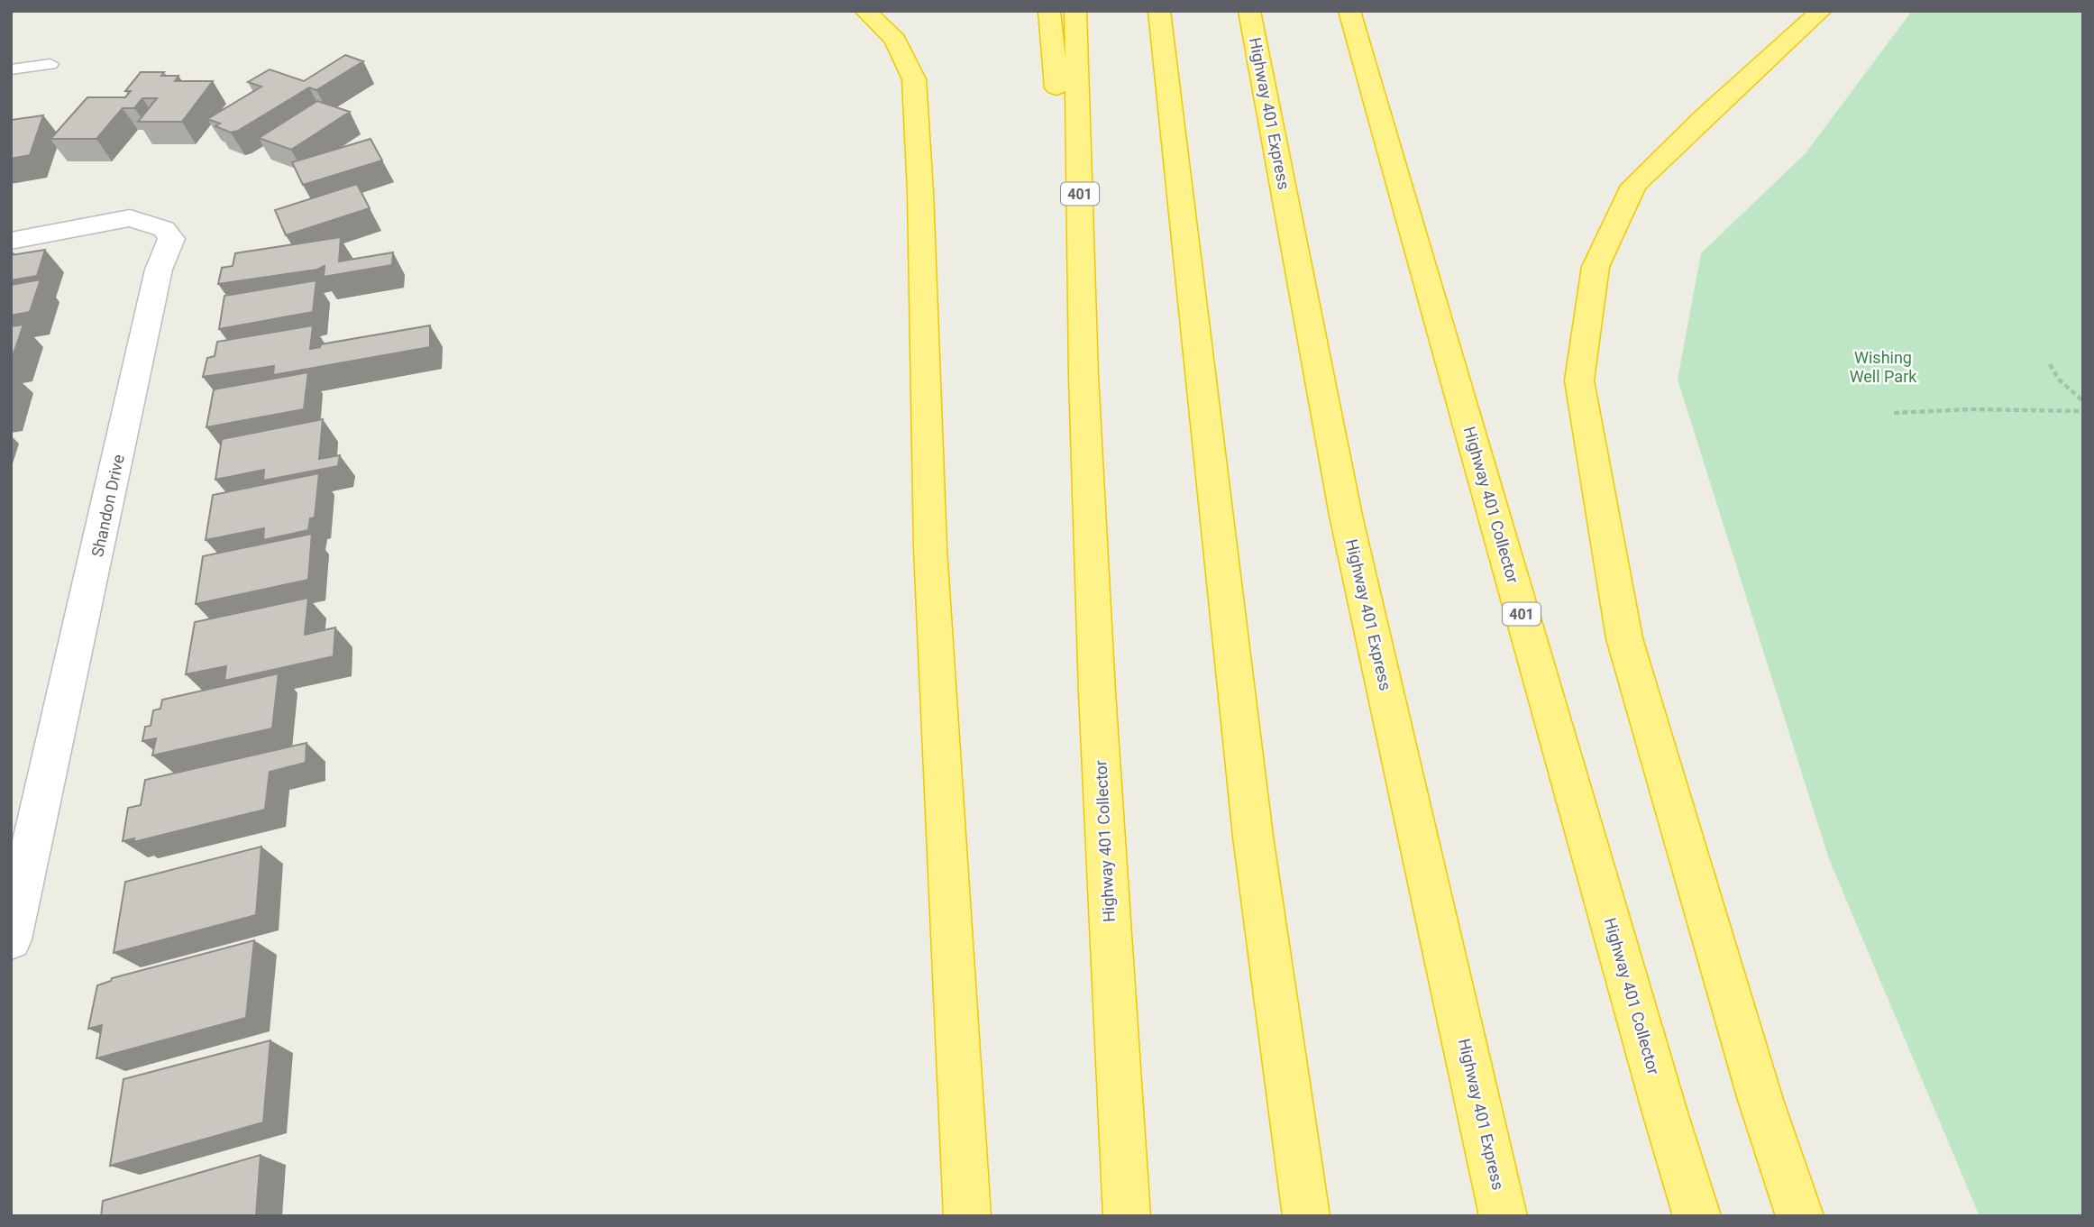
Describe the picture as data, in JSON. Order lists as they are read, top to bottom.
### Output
{
  "streets": {
    "highway": ["Highway 401 Express", "401", "Highway 401 Collector"],
    "street": ["Shandon Drive"]
  },
  "parks": ["Wishing Well Park"]
}
